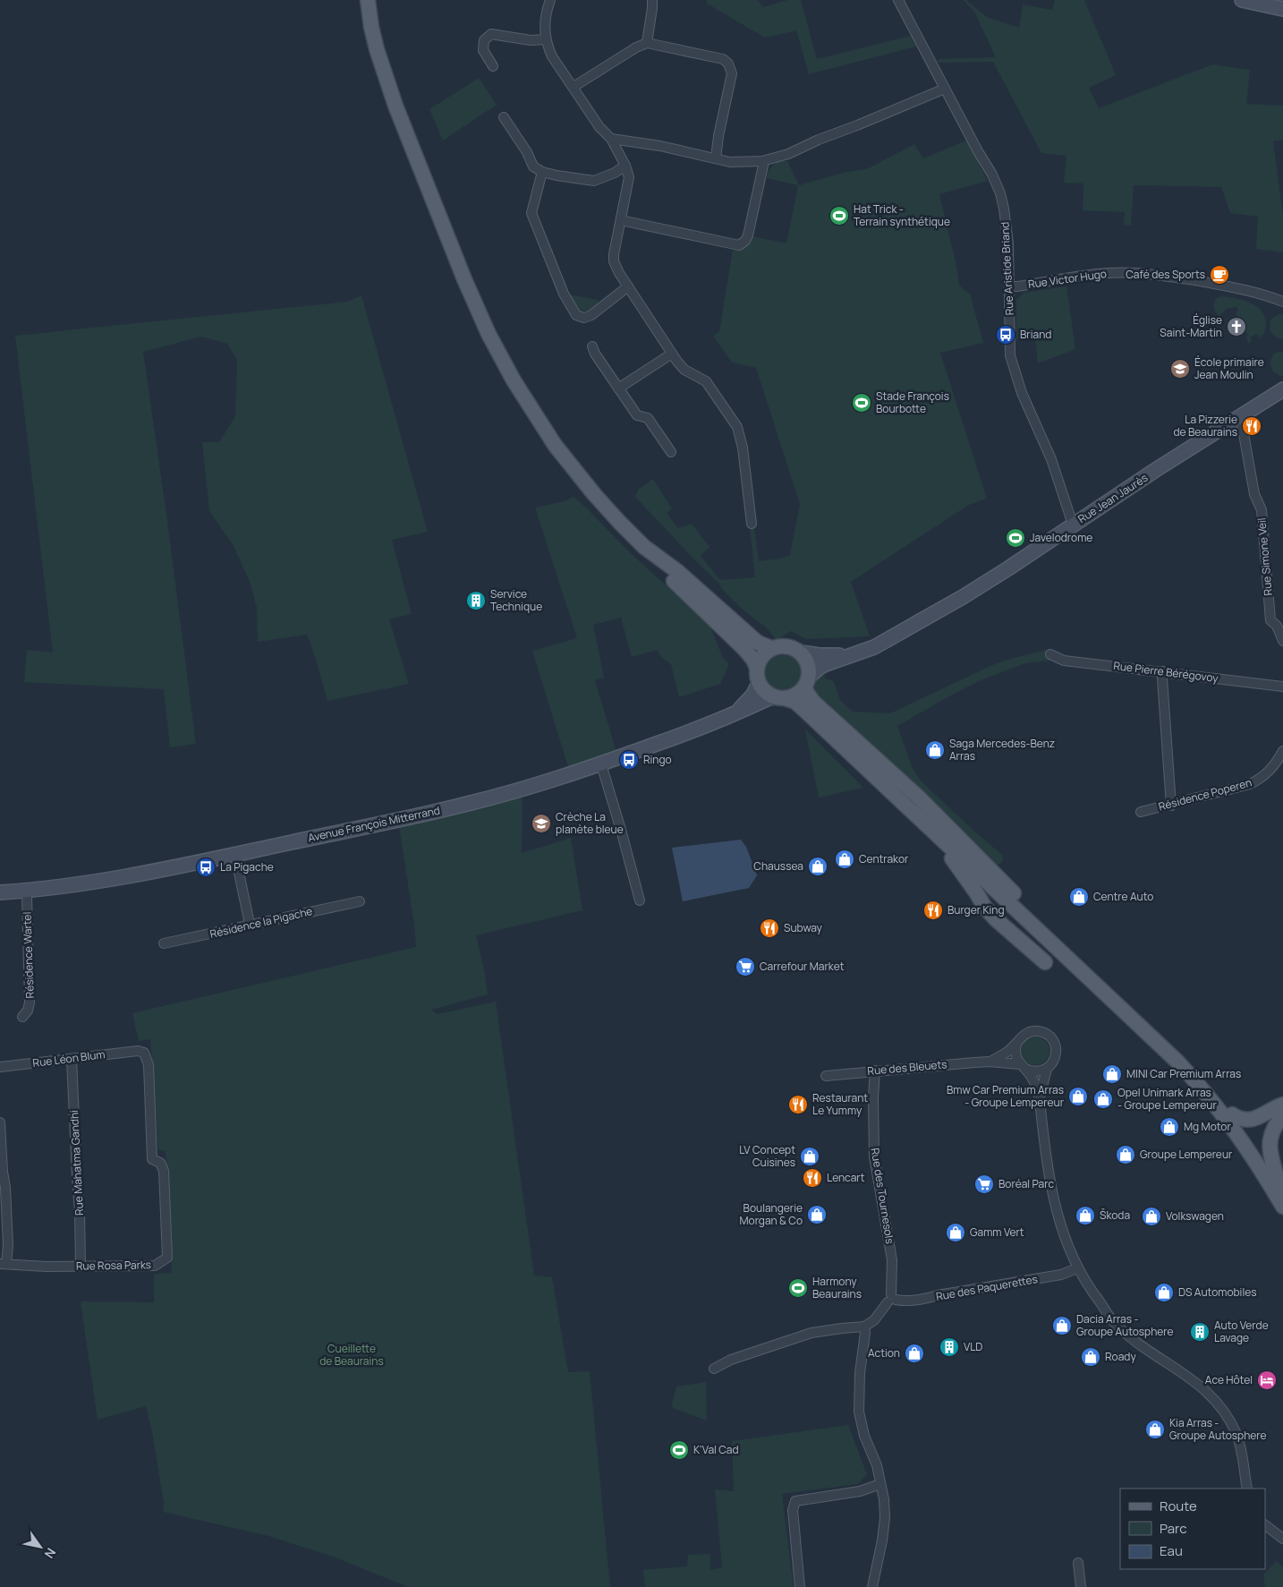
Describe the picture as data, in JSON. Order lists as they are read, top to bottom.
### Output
{
  "streets": {
    "main road": ["Rue Jean Jaurès", "Avenue François Mitterrand"],
    "street": [
      "Rue Aristide Briand",
      "Rue Victor Hugo",
      "Rue Simone Veil",
      "Rue Pierre Bérégovoy",
      "Résidence Poperen",
      "Résidence la Pigache",
      "Résidence Wartel",
      "Rue Léon Blum",
      "Rue des Bleuets",
      "Rue Mahatma Gandhi",
      "Rue des Tournesols",
      "Rue Rosa Parks",
      "Rue des Paquerettes"
    ]
  },
  "crossings": [
    ["Rue Aristide Briand", "Rue Victor Hugo"],
    ["Rue Aristide Briand", "Rue Jean Jaurès"],
    ["Rue Jean Jaurès", "Rue Simone Veil"],
    ["Rue Jean Jaurès", "Avenue François Mitterrand"],
    ["Avenue François Mitterrand", "Résidence Wartel"],
    ["Rue Léon Blum", "Rue Mahatma Gandhi"],
    ["Rue Léon Blum", "Rue Rosa Parks"],
    ["Rue des Bleuets", "Rue des Tournesols"],
    ["Rue Mahatma Gandhi", "Rue Rosa Parks"],
    ["Rue des Tournesols", "Rue des Paquerettes"]
  ],
  "parks": ["Cueillette de Beaurains"],
  "places": {
    "sports": [
      "Hat Trick - Terrain synthétique",
      "Stade François Bourbotte",
      "Javelodrome",
      "Harmony Beaurains",
      "K'Val Cad"
    ],
    "cafe": ["Café des Sports"],
    "church": ["Église Saint-Martin"],
    "bus stop": ["Briand", "Ringo", "La Pigache"],
    "school or university": ["École primaire Jean Moulin", "Crèche La planète bleue"],
    "restaurant": [
      "La Pizzerie de Beaurains",
      "Burger King",
      "Subway",
      "Restaurant Le Yummy",
      "Lencart"
    ],
    "building": ["Service Technique", "Auto Verde Lavage", "VLD"],
    "shop": [
      "Saga Mercedes-Benz Arras",
      "Centrakor",
      "Chaussea",
      "Centre Auto",
      "MINI Car Premium Arras",
      "Bmw Car Premium Arras - Groupe Lempereur",
      "Opel Unimark Arras - Groupe Lempereur",
      "Mg Motor",
      "Groupe Lempereur",
      "LV Concept Cuisines",
      "Boulangerie Morgan & Co",
      "Škoda",
      "Volkswagen",
      "Gamm Vert",
      "DS Automobiles",
      "Dacia Arras - Groupe Autosphere",
      "Action",
      "Roady",
      "Kia Arras - Groupe Autosphere"
    ],
    "supermarket": ["Carrefour Market", "Boréal Parc"],
    "hotel": ["Ace Hôtel"]
  },
  "legend": ["Route", "Parc", "Eau"],
  "north": "bottom right"
}
